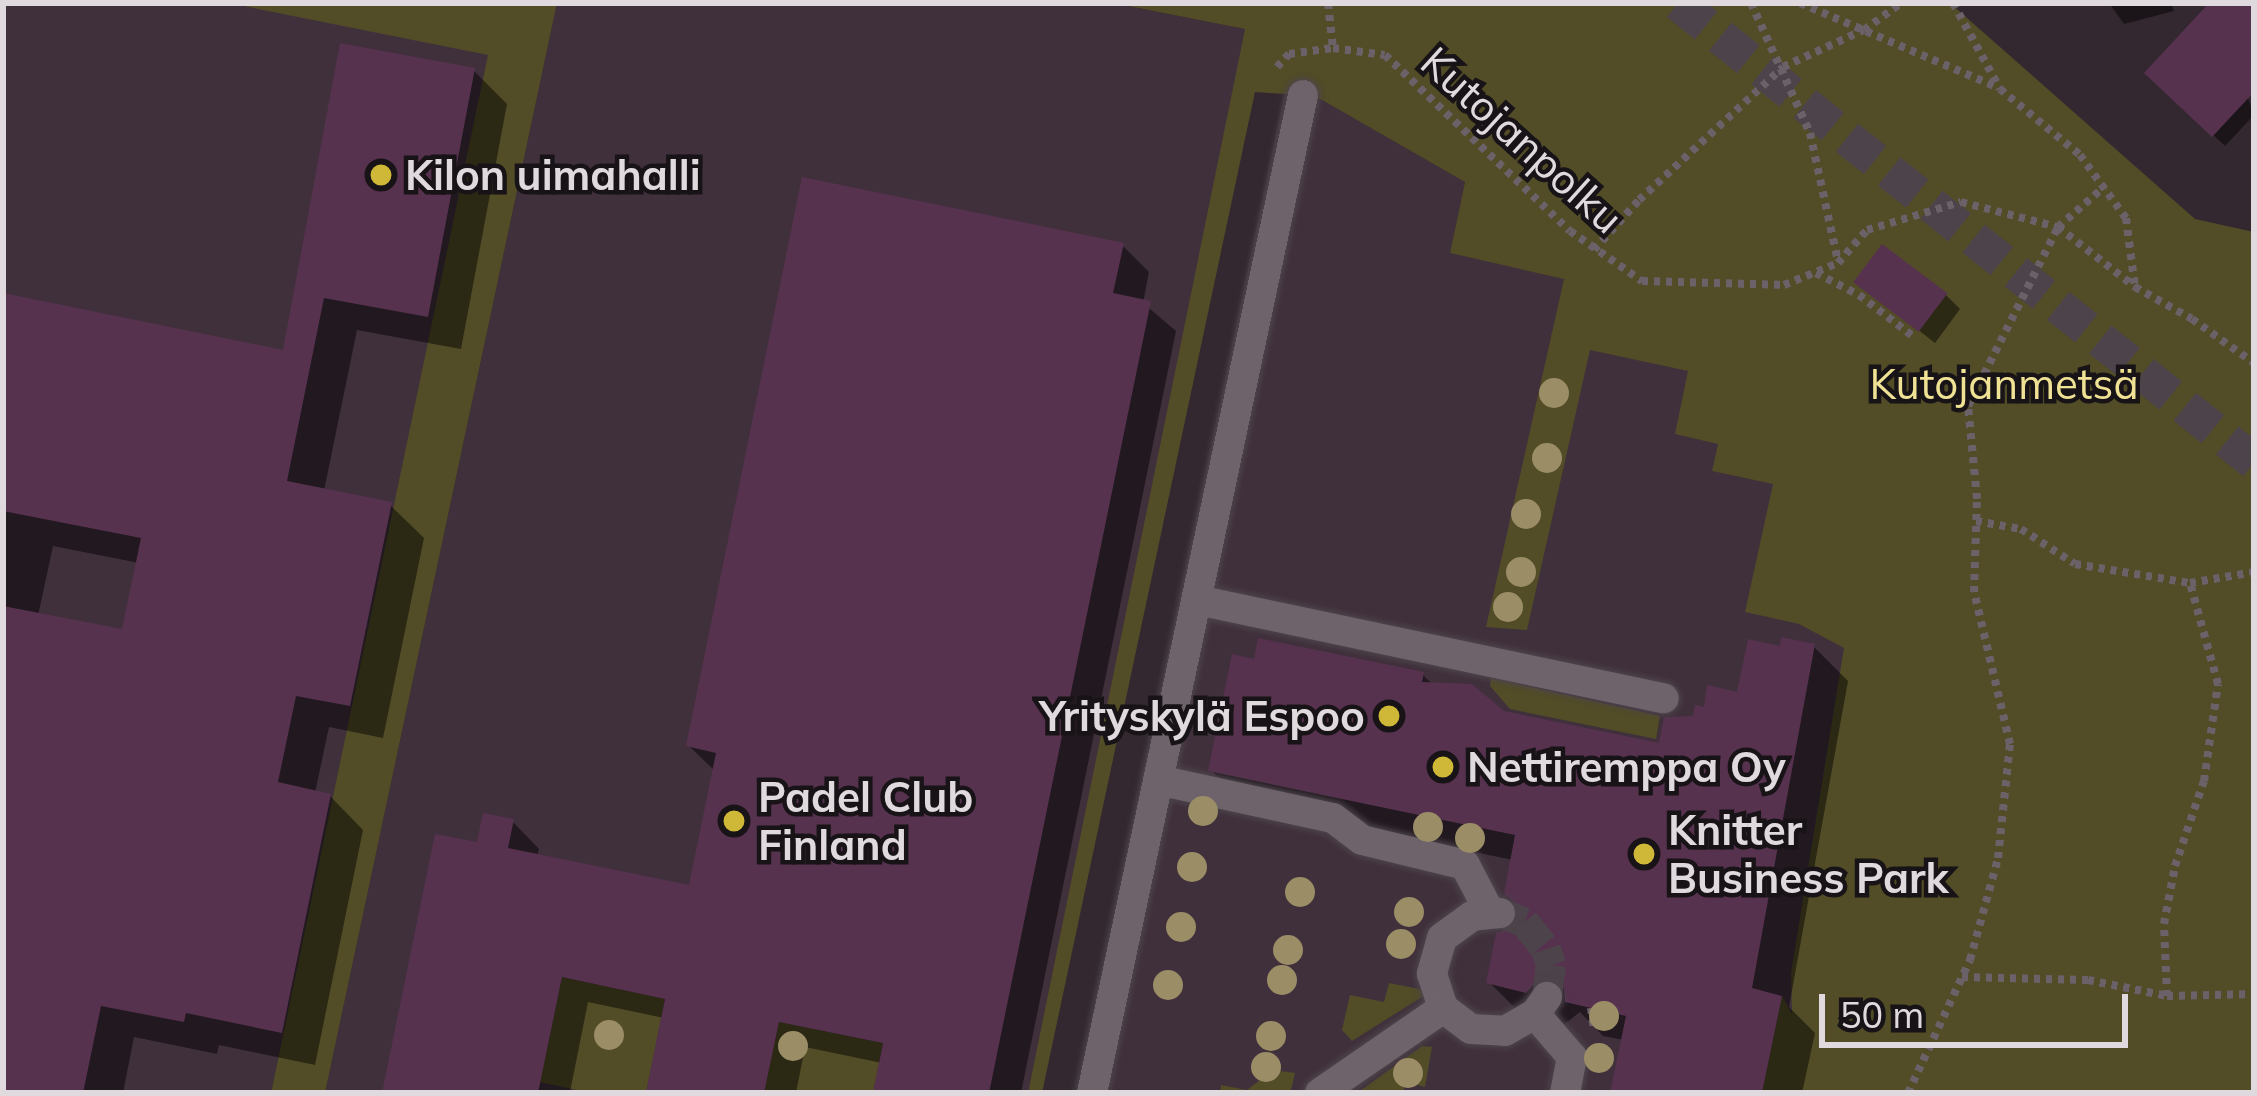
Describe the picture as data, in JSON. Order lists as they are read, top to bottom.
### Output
{
  "streets": {
    "path": ["Kutojanpolku"]
  },
  "parks": ["Kutojanmetsä"],
  "places": [
    "Kilon uimahalli",
    "Yrityskylä Espoo",
    "Nettiremppa Oy",
    "Padel Club Finland",
    "Knitter Business Park"
  ],
  "scale_bar": "50 m"
}
